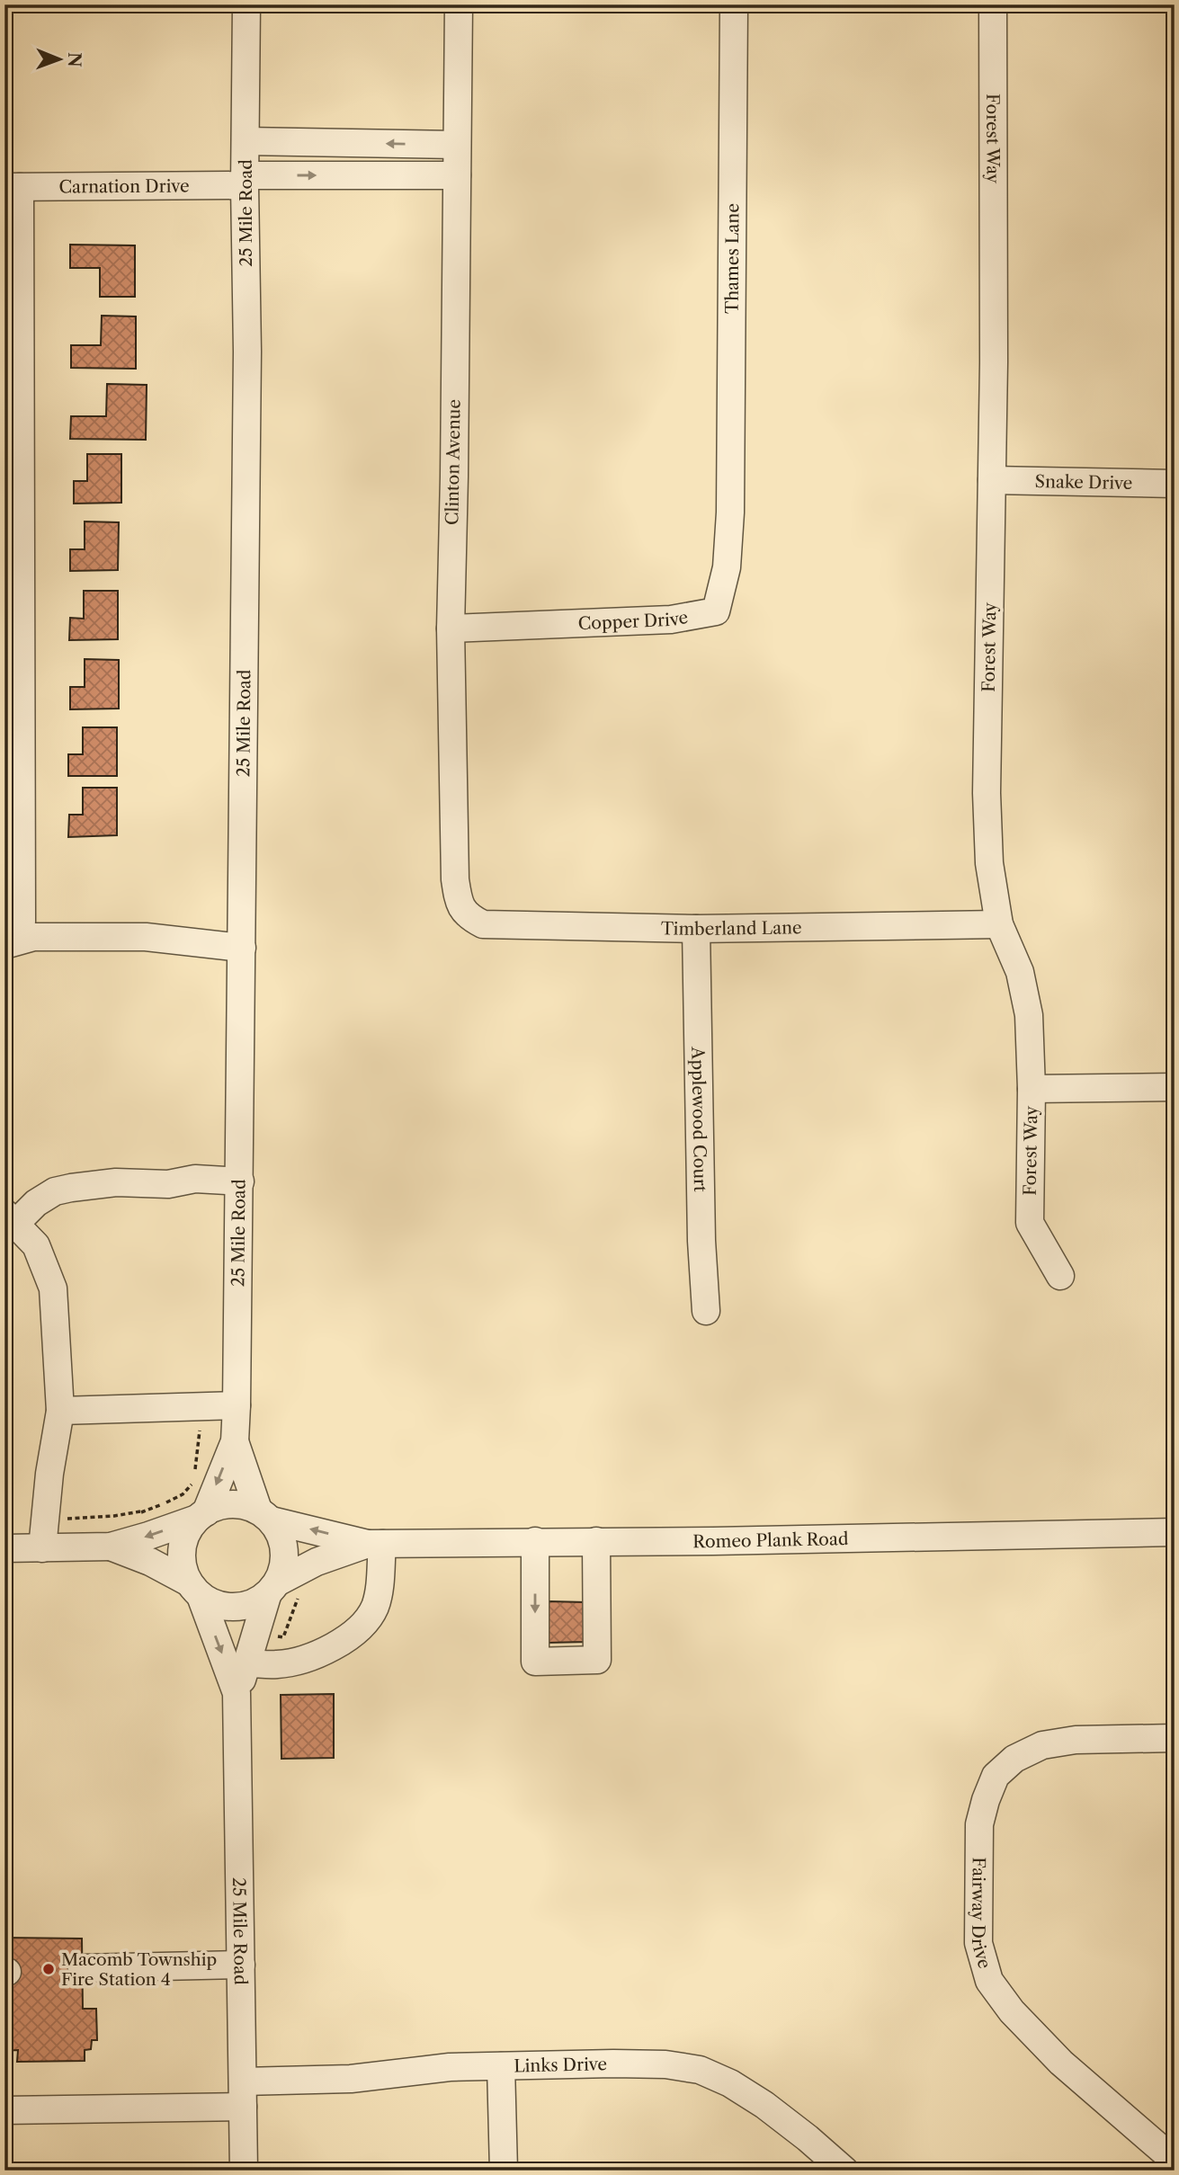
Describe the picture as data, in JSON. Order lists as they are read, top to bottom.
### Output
{
  "streets": {
    "street": [
      "Forest Way",
      "Carnation Drive",
      "25 Mile Road",
      "Thames Lane",
      "Clinton Avenue",
      "Snake Drive",
      "Copper Drive",
      "Timberland Lane",
      "Applewood Court",
      "Romeo Plank Road",
      "Fairway Drive",
      "Links Drive"
    ]
  },
  "crossings": [
    ["Forest Way", "Snake Drive"],
    ["Forest Way", "Timberland Lane"],
    ["Carnation Drive", "25 Mile Road"],
    ["Carnation Drive", "Clinton Avenue"],
    ["25 Mile Road", "Romeo Plank Road"],
    ["25 Mile Road", "Links Drive"],
    ["Thames Lane", "Copper Drive"],
    ["Clinton Avenue", "Copper Drive"],
    ["Clinton Avenue", "Timberland Lane"],
    ["Timberland Lane", "Applewood Court"]
  ],
  "places": ["Macomb Township Fire Station 4"],
  "north": "right"
}
